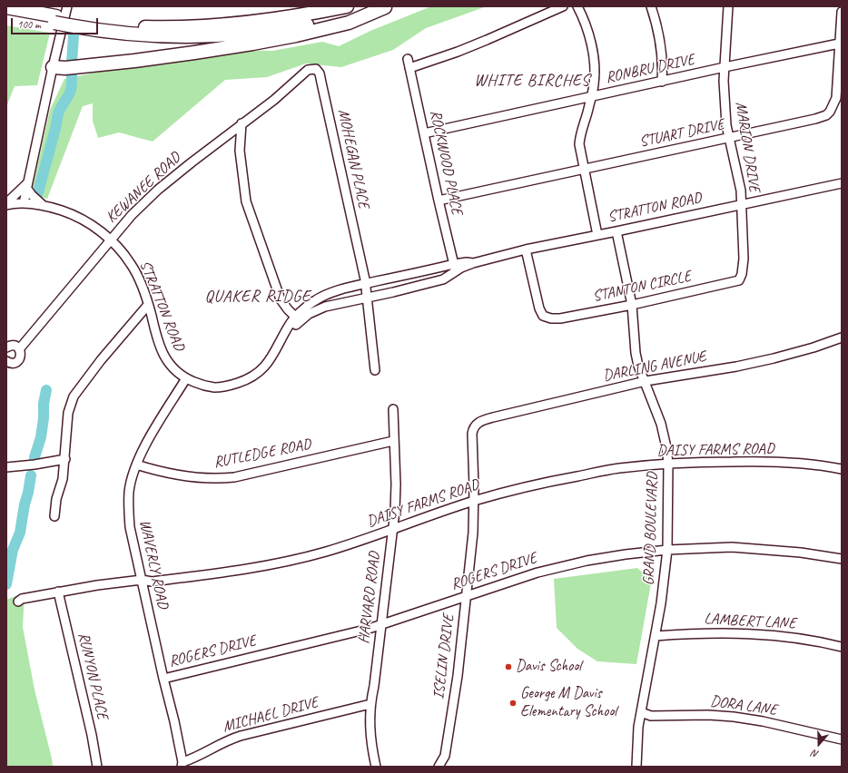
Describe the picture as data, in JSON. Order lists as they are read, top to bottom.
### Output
{
  "streets": {
    "street": [
      "RONBRU DRIVE",
      "STUART DRIVE",
      "MARION DRIVE",
      "MOHEGAN PLACE",
      "ROCKWOOD PLACE",
      "KEWANEE ROAD",
      "STRATTON ROAD",
      "STANTON CIRCLE",
      "DARLING AVENUE",
      "DAISY FARMS ROAD",
      "RUTLEDGE ROAD",
      "GRAND BOULEVARD",
      "WAVERLY ROAD",
      "ROGERS DRIVE",
      "HARVARD ROAD",
      "LAMBERT LANE",
      "ISELIN DRIVE",
      "RUNYON PLACE",
      "DORA LANE",
      "MICHAEL DRIVE"
    ]
  },
  "crossings": [
    ["RONBRU DRIVE", "STUART DRIVE"],
    ["RONBRU DRIVE", "MARION DRIVE"],
    ["RONBRU DRIVE", "ROCKWOOD PLACE"],
    ["STUART DRIVE", "MARION DRIVE"],
    ["STUART DRIVE", "ROCKWOOD PLACE"],
    ["MARION DRIVE", "STRATTON ROAD"],
    ["MARION DRIVE", "STANTON CIRCLE"],
    ["MOHEGAN PLACE", "KEWANEE ROAD"],
    ["MOHEGAN PLACE", "STRATTON ROAD"],
    ["ROCKWOOD PLACE", "STRATTON ROAD"],
    ["KEWANEE ROAD", "STRATTON ROAD"],
    ["STRATTON ROAD", "STANTON CIRCLE"],
    ["STRATTON ROAD", "GRAND BOULEVARD"],
    ["STRATTON ROAD", "WAVERLY ROAD"],
    ["STANTON CIRCLE", "GRAND BOULEVARD"],
    ["DARLING AVENUE", "GRAND BOULEVARD"],
    ["DARLING AVENUE", "ISELIN DRIVE"],
    ["DAISY FARMS ROAD", "GRAND BOULEVARD"],
    ["DAISY FARMS ROAD", "WAVERLY ROAD"],
    ["DAISY FARMS ROAD", "HARVARD ROAD"],
    ["DAISY FARMS ROAD", "ISELIN DRIVE"],
    ["DAISY FARMS ROAD", "RUNYON PLACE"],
    ["RUTLEDGE ROAD", "WAVERLY ROAD"],
    ["RUTLEDGE ROAD", "HARVARD ROAD"],
    ["GRAND BOULEVARD", "ROGERS DRIVE"],
    ["GRAND BOULEVARD", "LAMBERT LANE"],
    ["GRAND BOULEVARD", "DORA LANE"],
    ["WAVERLY ROAD", "ROGERS DRIVE"],
    ["WAVERLY ROAD", "MICHAEL DRIVE"],
    ["ROGERS DRIVE", "HARVARD ROAD"],
    ["ROGERS DRIVE", "ISELIN DRIVE"],
    ["HARVARD ROAD", "MICHAEL DRIVE"]
  ],
  "districts": ["WHITE BIRCHES", "QUAKER RIDGE"],
  "places": ["Davis School", "George M Davis Elementary School"],
  "scale_bar": "100 m",
  "north": "bottom"
}
